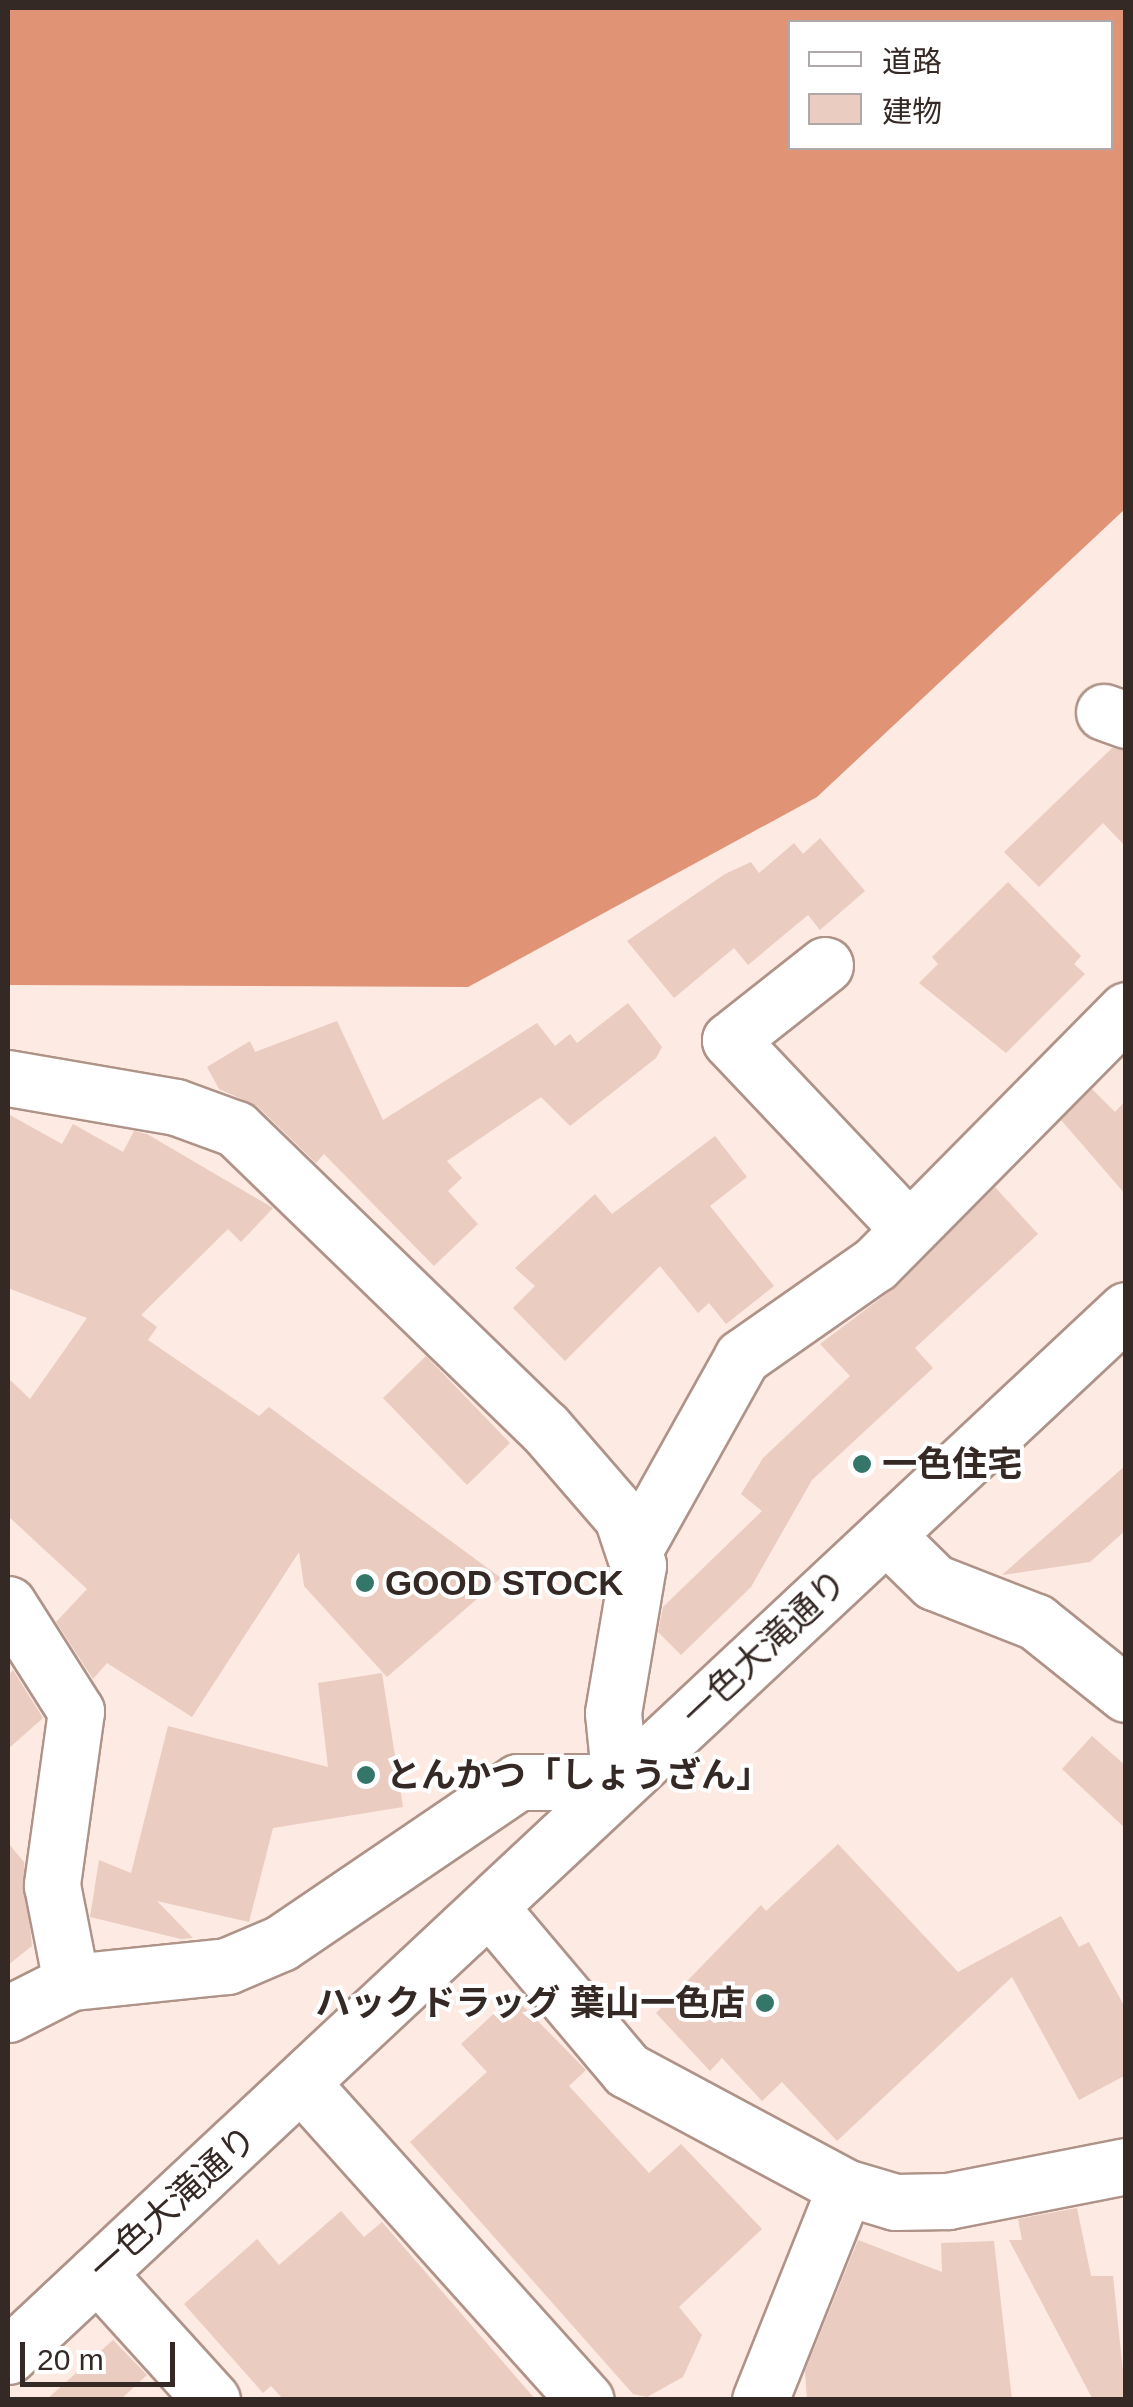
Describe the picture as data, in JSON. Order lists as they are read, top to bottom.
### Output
{
  "streets": {
    "street": ["一色大滝通り"]
  },
  "places": [
    "一色住宅",
    "GOOD STOCK",
    "とんかつ「しょうざん」",
    "ハックドラッグ 葉山一色店"
  ],
  "legend": ["道路", "建物"],
  "scale_bar": "20 m"
}
